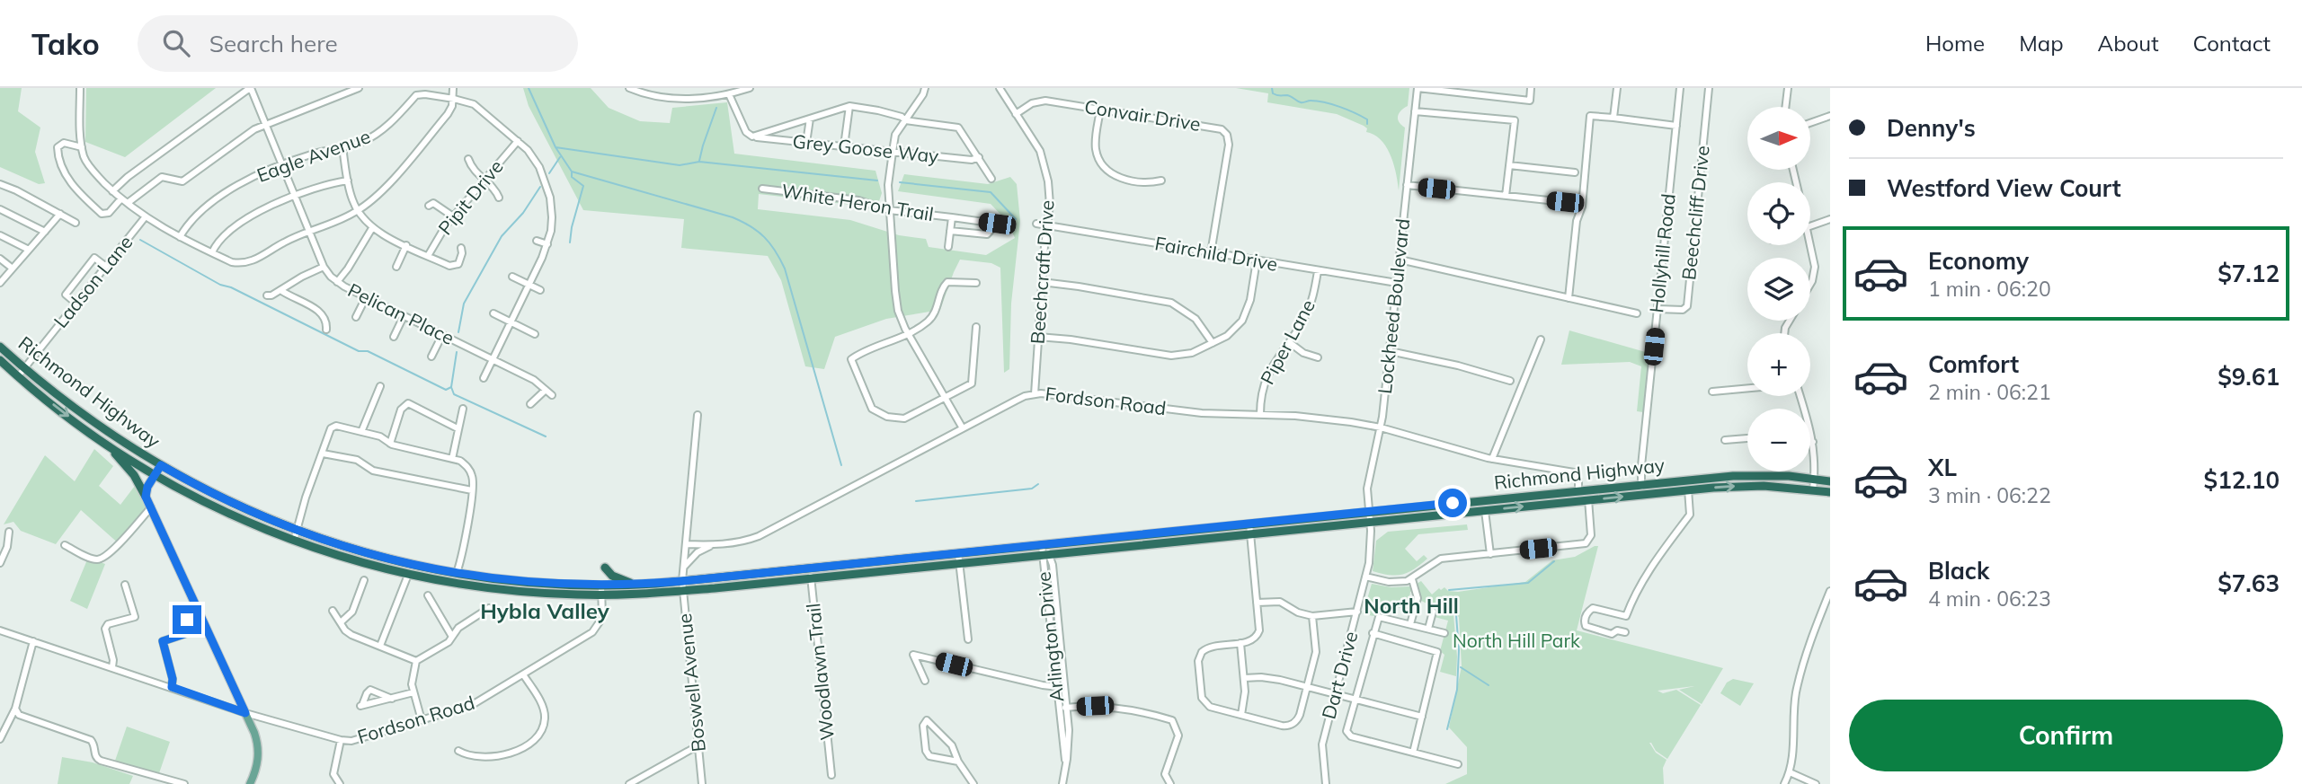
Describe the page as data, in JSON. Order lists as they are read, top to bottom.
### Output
{
  "streets": {
    "highway": ["Richmond Highway"],
    "street": [
      "Convair Drive",
      "Grey Goose Way",
      "Eagle Avenue",
      "Pipit Drive",
      "White Heron Trail",
      "Beechcliff Drive",
      "Hollyhill Road",
      "Fairchild Drive",
      "Beechcraft Drive",
      "Ladson Lane",
      "Lockheed Boulevard",
      "Pelican Place",
      "Piper Lane",
      "Fordson Road",
      "Arlington Drive",
      "Woodlawn Trail",
      "Dart Drive",
      "Boswell Avenue"
    ]
  },
  "crossings": [
    ["Convair Drive", "Fairchild Drive"],
    ["Convair Drive", "Beechcraft Drive"],
    ["Eagle Avenue", "Pelican Place"],
    ["Beechcliff Drive", "Hollyhill Road"],
    ["Hollyhill Road", "Richmond Highway"],
    ["Fairchild Drive", "Beechcraft Drive"],
    ["Fairchild Drive", "Lockheed Boulevard"],
    ["Fairchild Drive", "Piper Lane"],
    ["Beechcraft Drive", "Fordson Road"],
    ["Ladson Lane", "Richmond Highway"],
    ["Lockheed Boulevard", "Richmond Highway"],
    ["Lockheed Boulevard", "Fordson Road"],
    ["Lockheed Boulevard", "Dart Drive"],
    ["Piper Lane", "Fordson Road"],
    ["Richmond Highway", "Fordson Road"],
    ["Richmond Highway", "Arlington Drive"],
    ["Richmond Highway", "Woodlawn Trail"],
    ["Richmond Highway", "Dart Drive"],
    ["Richmond Highway", "Boswell Avenue"]
  ],
  "districts": ["North Hill", "Hybla Valley"],
  "parks": ["North Hill Park"],
  "north": "right",
  "page": {
    "header": "Tako",
    "search": "Search here",
    "nav": [
      "Home",
      "Map",
      "About",
      "Contact"
    ],
    "banner": ["Denny's", "Westford View Court"],
    "map_buttons": ["+", "−"],
    "list": [
      {
        "name": "Economy",
        "note": "1 min · 06:20",
        "value": "$7.12"
      },
      {
        "name": "Comfort",
        "note": "2 min · 06:21",
        "value": "$9.61"
      },
      {
        "name": "XL",
        "note": "3 min · 06:22",
        "value": "$12.10"
      },
      {
        "name": "Black",
        "note": "4 min · 06:23",
        "value": "$7.63"
      }
    ],
    "buttons": "Confirm"
  }
}
